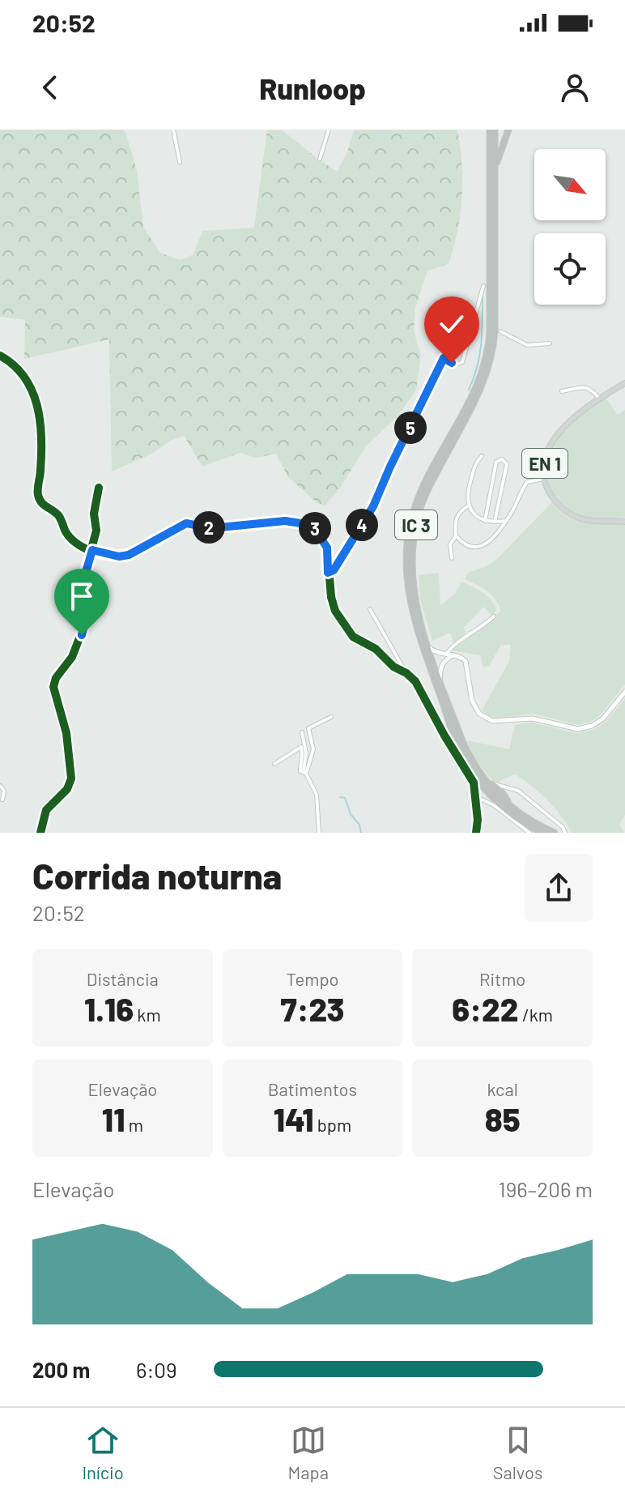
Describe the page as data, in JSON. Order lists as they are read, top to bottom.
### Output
{
  "streets": {
    "highway": ["IC 3"],
    "main road": ["EN 1"]
  },
  "north": "bottom right",
  "page": {
    "status": "20:52",
    "header": "Runloop",
    "pins": [
      "5",
      "4",
      "2",
      "3"
    ],
    "heading": ["Corrida noturna", "20:52"],
    "stats": [
      ["Distância", "1.16 km"],
      ["Tempo", "7:23"],
      ["Ritmo", "6:22 /km"],
      ["Elevação", "11 m"],
      ["Batimentos", "141 bpm"],
      ["kcal", "85"]
    ],
    "chart": ["Elevação", "196–206 m"],
    "list": [
      {
        "name": "200 m",
        "note": "6:09"
      }
    ],
    "tabs": ["Início", "Mapa", "Salvos"]
  }
}
